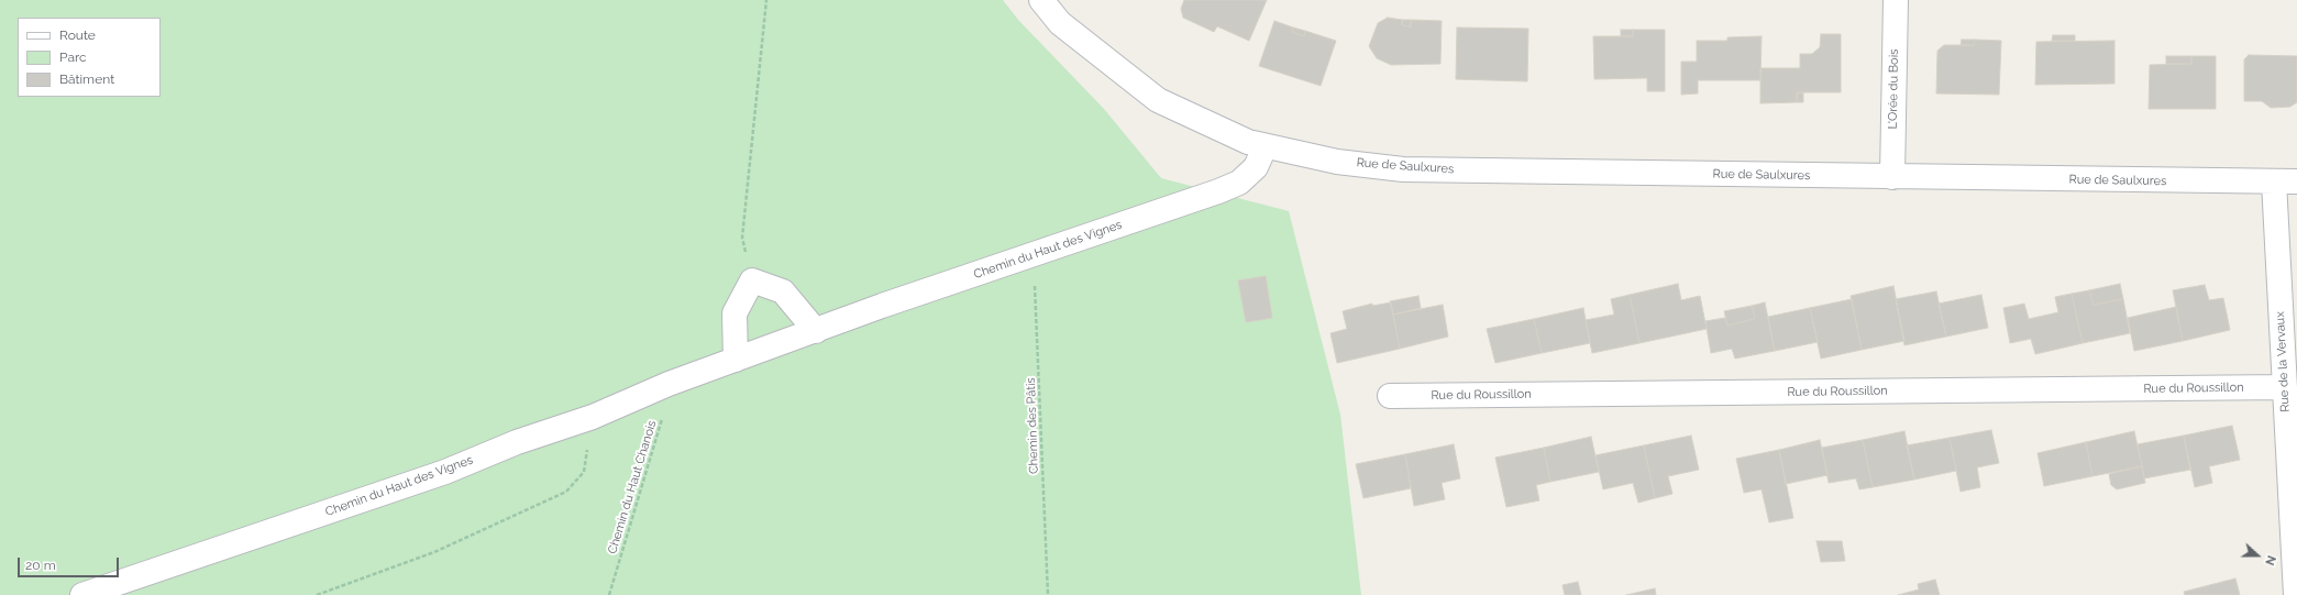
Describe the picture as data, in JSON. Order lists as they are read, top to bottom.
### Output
{
  "streets": {
    "street": [
      "L'Orée du Bois",
      "Rue de Saulxures",
      "Chemin du Haut des Vignes",
      "Rue de la Vervaux",
      "Rue du Roussillon"
    ],
    "path": ["Chemin des Pâtis", "Chemin du Haut Chanois"]
  },
  "crossings": [
    ["L'Orée du Bois", "Rue de Saulxures"],
    ["Rue de Saulxures", "Chemin du Haut des Vignes"],
    ["Rue de Saulxures", "Rue de la Vervaux"],
    ["Chemin du Haut des Vignes", "Chemin des Pâtis"],
    ["Chemin du Haut des Vignes", "Chemin du Haut Chanois"],
    ["Rue de la Vervaux", "Rue du Roussillon"]
  ],
  "legend": ["Route", "Parc", "Bâtiment"],
  "scale_bar": "20 m",
  "north": "right"
}
